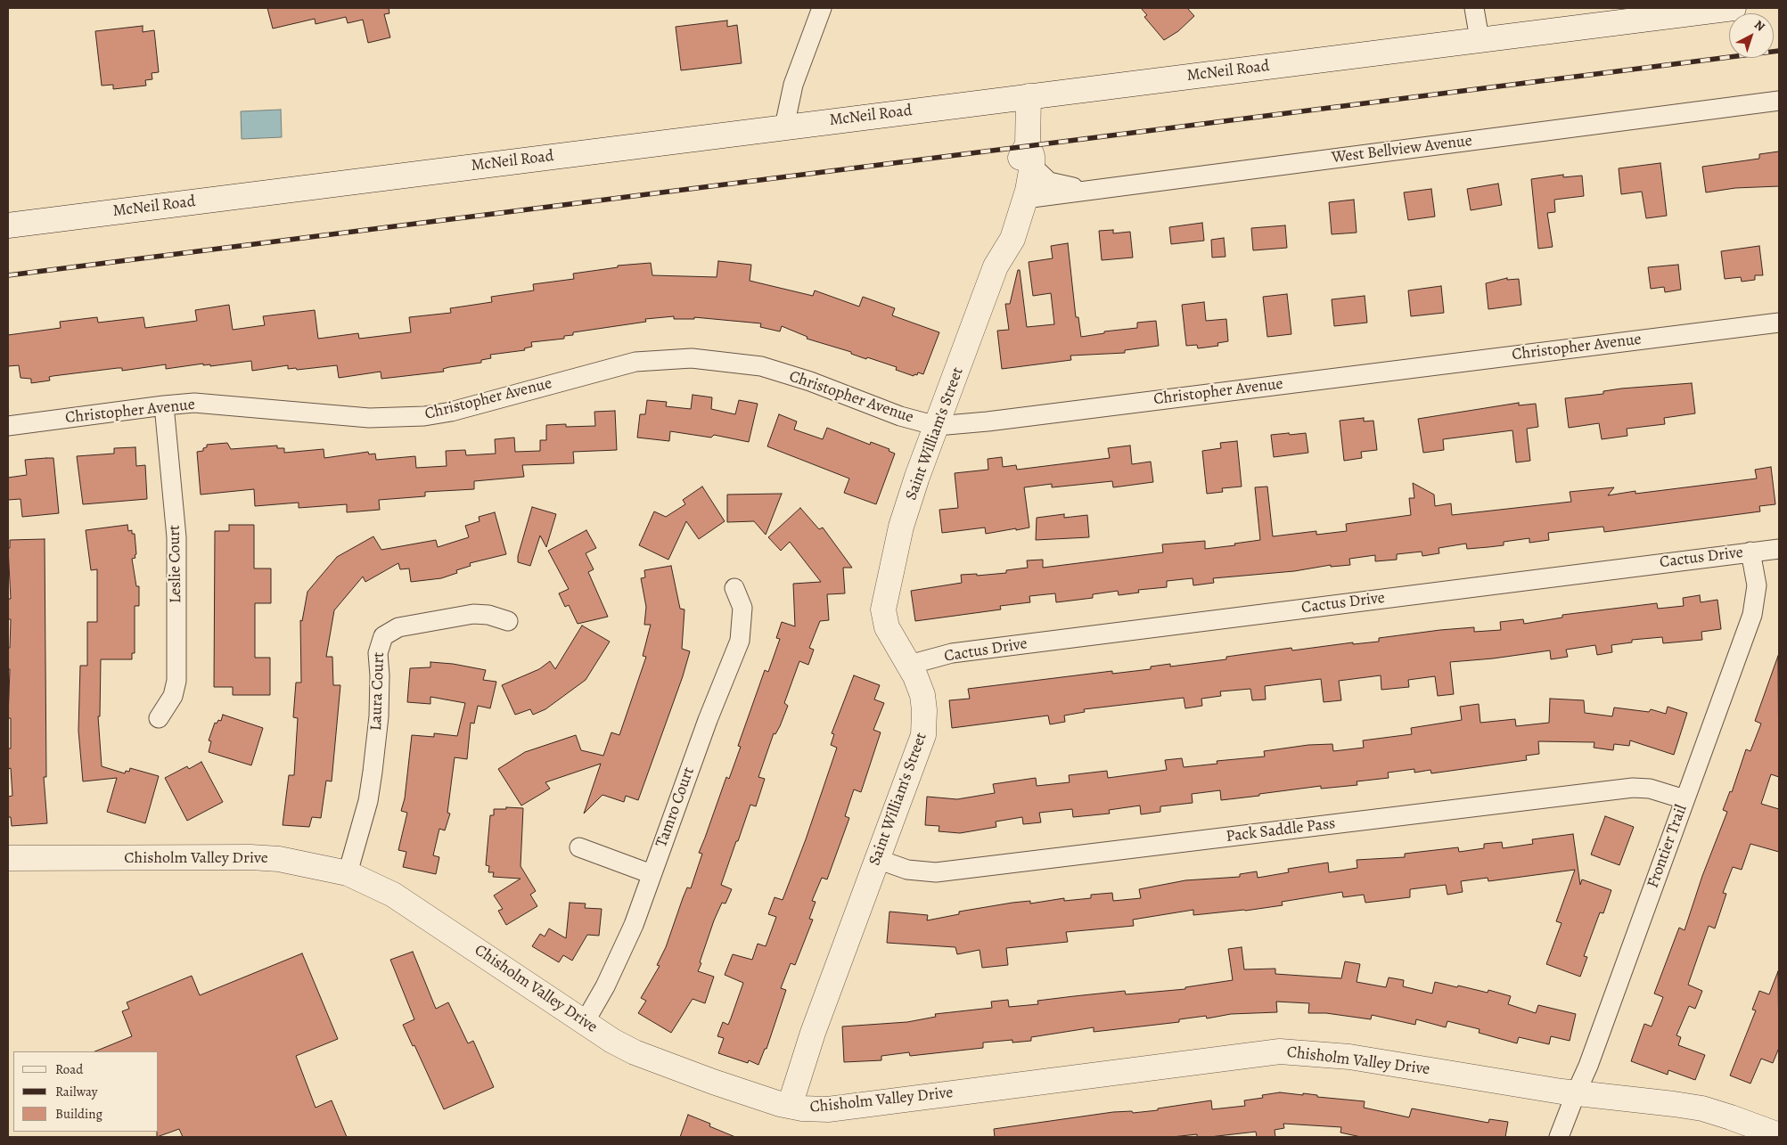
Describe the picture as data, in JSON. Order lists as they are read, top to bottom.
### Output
{
  "streets": {
    "street": [
      "McNeil Road",
      "West Bellview Avenue",
      "Christopher Avenue",
      "Saint William's Street",
      "Cactus Drive",
      "Leslie Court",
      "Laura Court",
      "Tamro Court",
      "Pack Saddle Pass",
      "Frontier Trail",
      "Chisholm Valley Drive"
    ]
  },
  "crossings": [
    ["McNeil Road", "Saint William's Street"],
    ["West Bellview Avenue", "Saint William's Street"],
    ["Christopher Avenue", "Saint William's Street"],
    ["Christopher Avenue", "Leslie Court"],
    ["Saint William's Street", "Cactus Drive"],
    ["Saint William's Street", "Pack Saddle Pass"],
    ["Saint William's Street", "Chisholm Valley Drive"],
    ["Cactus Drive", "Frontier Trail"],
    ["Laura Court", "Chisholm Valley Drive"],
    ["Tamro Court", "Chisholm Valley Drive"],
    ["Pack Saddle Pass", "Frontier Trail"],
    ["Frontier Trail", "Chisholm Valley Drive"]
  ],
  "legend": ["Road", "Railway", "Building"],
  "north": "top right"
}
